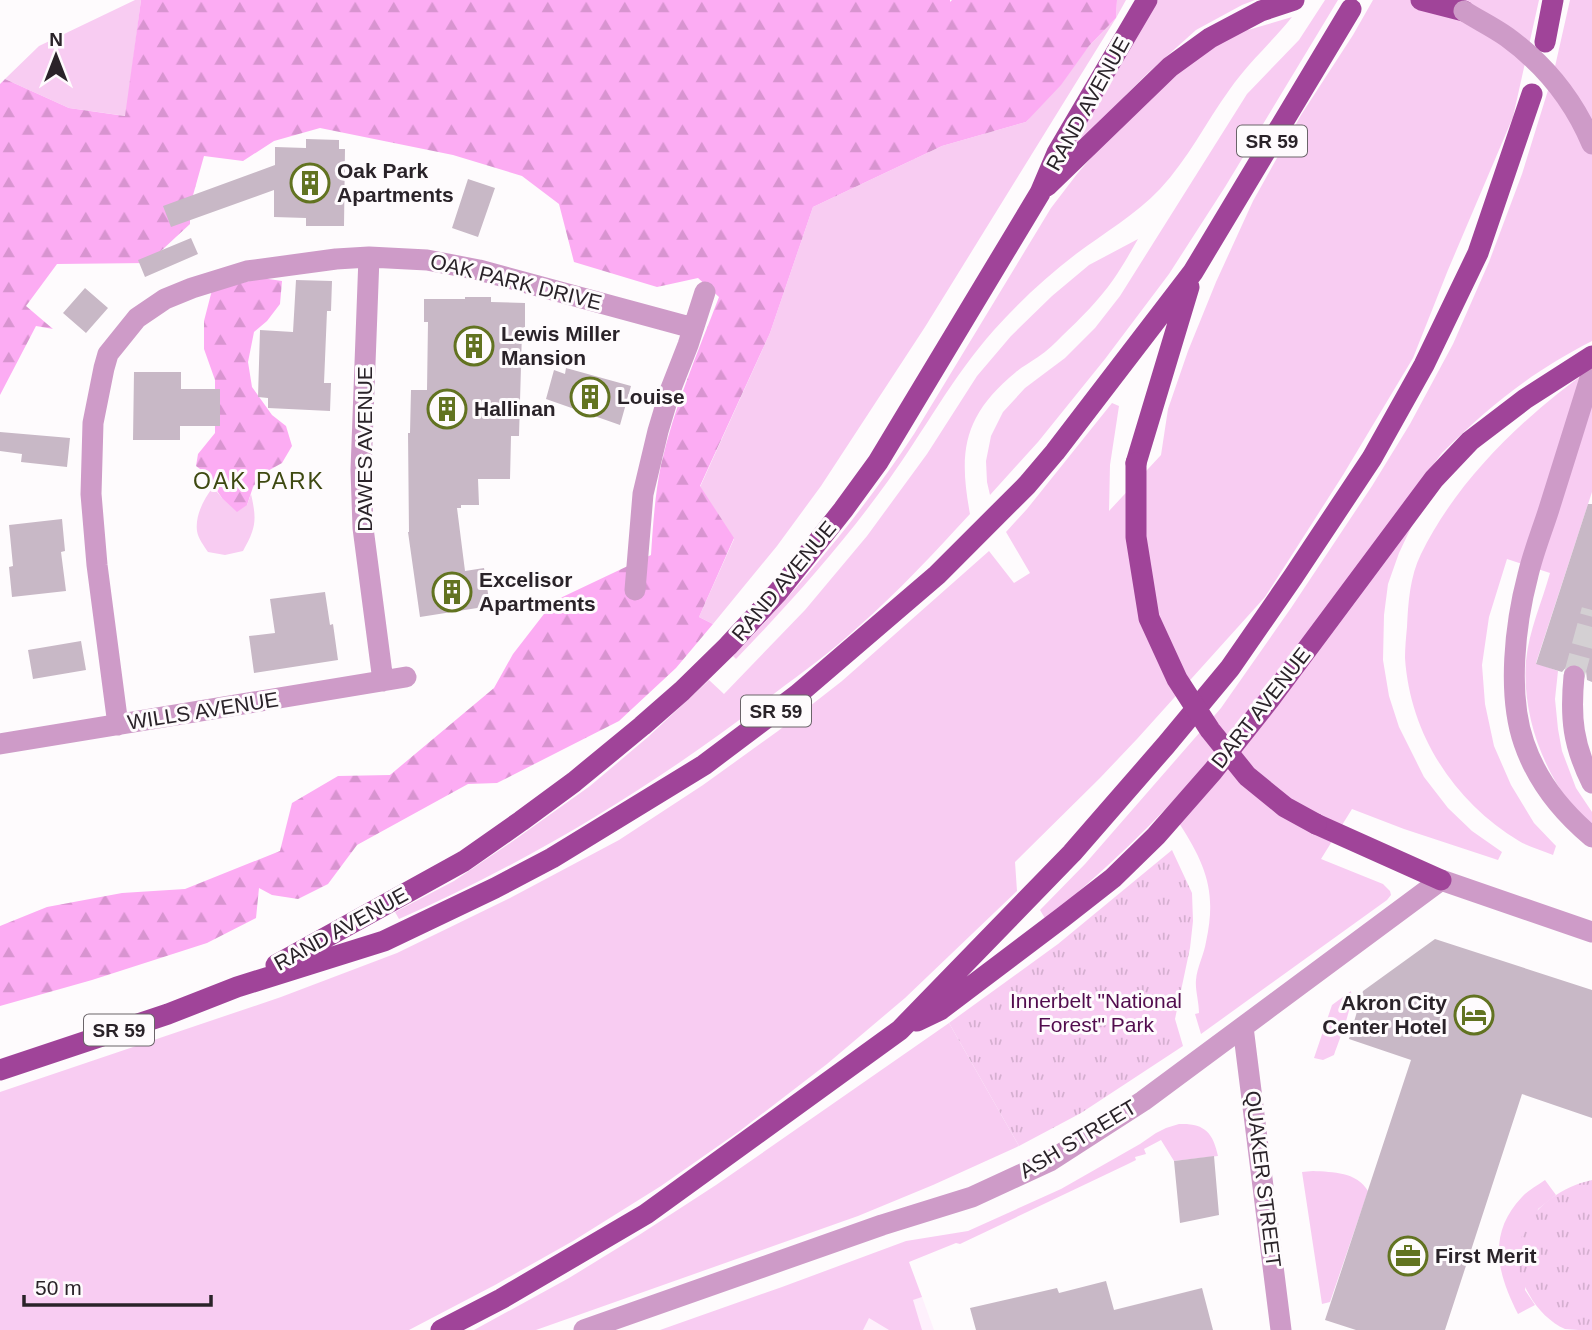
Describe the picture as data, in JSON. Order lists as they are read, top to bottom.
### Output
{
  "streets": {
    "main road": ["RAND AVENUE", "SR 59", "DART AVENUE"],
    "street": [
      "OAK PARK DRIVE",
      "DAWES AVENUE",
      "WILLS AVENUE",
      "ASH STREET",
      "QUAKER STREET"
    ]
  },
  "crossings": [
    ["RAND AVENUE", "SR 59"],
    ["OAK PARK DRIVE", "DAWES AVENUE"],
    ["OAK PARK DRIVE", "WILLS AVENUE"],
    ["DAWES AVENUE", "WILLS AVENUE"],
    ["ASH STREET", "QUAKER STREET"]
  ],
  "districts": ["OAK PARK"],
  "parks": ["Innerbelt \"National Forest\" Park"],
  "places": {
    "building": [
      "Oak Park Apartments",
      "Lewis Miller Mansion",
      "Louise",
      "Hallinan",
      "Excelisor Apartments"
    ],
    "hotel": ["Akron City Center Hotel"],
    "office": ["First Merit"]
  },
  "scale_bar": "50 m",
  "north": "top"
}
